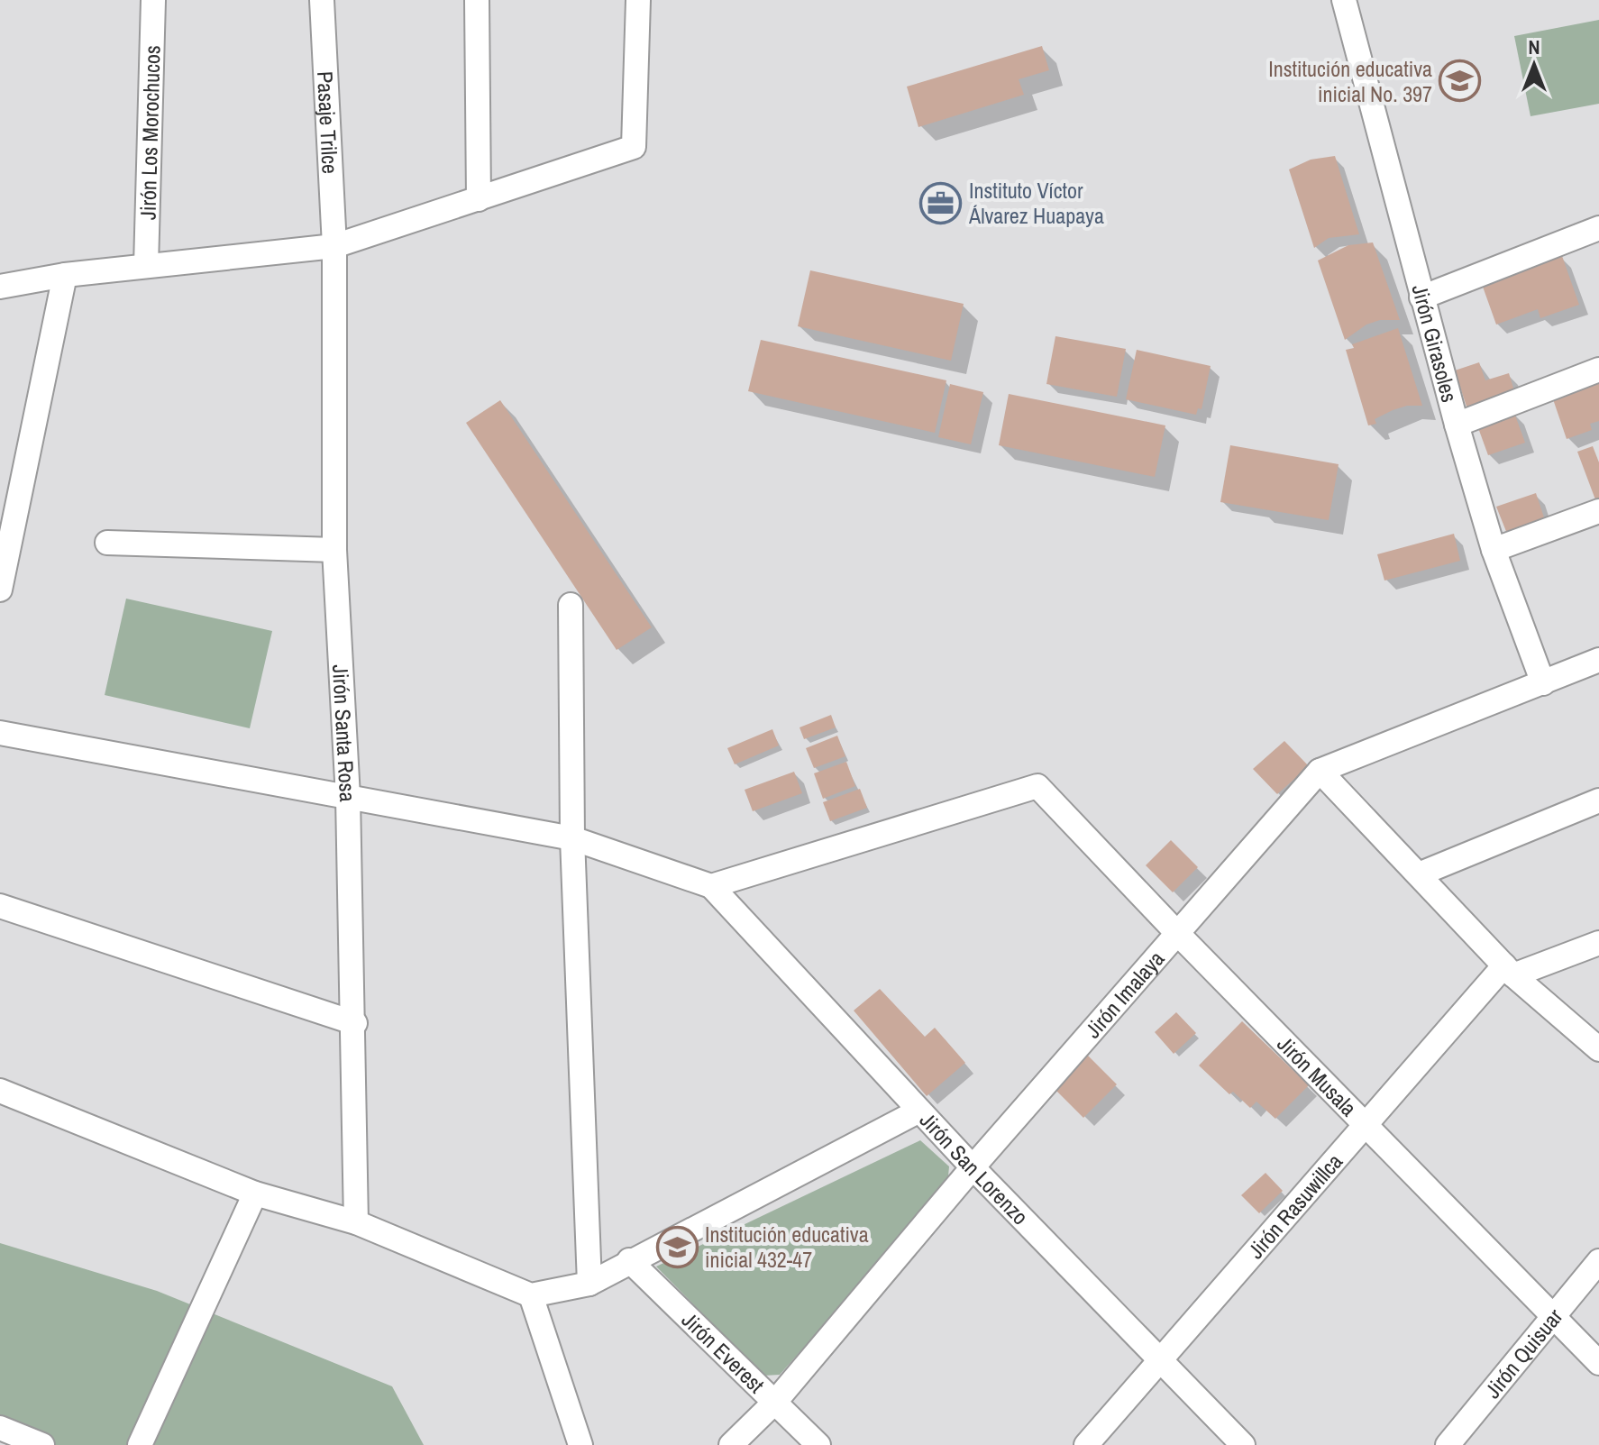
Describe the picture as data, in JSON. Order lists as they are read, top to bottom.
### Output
{
  "streets": {
    "street": [
      "Pasaje Trilce",
      "Jirón Los Morochucos",
      "Jirón Girasoles",
      "Jirón Santa Rosa",
      "Jirón Imalaya",
      "Jirón Musala",
      "Jirón San Lorenzo",
      "Jirón Rasuwillca",
      "Jirón Everest",
      "Jirón Quisuar"
    ]
  },
  "crossings": [
    ["Pasaje Trilce", "Jirón Santa Rosa"],
    ["Jirón Girasoles", "Jirón Imalaya"],
    ["Jirón Imalaya", "Jirón Musala"],
    ["Jirón Imalaya", "Jirón San Lorenzo"],
    ["Jirón Imalaya", "Jirón Everest"],
    ["Jirón Musala", "Jirón San Lorenzo"],
    ["Jirón Musala", "Jirón Rasuwillca"],
    ["Jirón Musala", "Jirón Quisuar"],
    ["Jirón San Lorenzo", "Jirón Rasuwillca"]
  ],
  "places": {
    "school or university": ["Institución educativa inicial No. 397", "Institución educativa inicial 432-47"],
    "office": ["Instituto Víctor Álvarez Huapaya"]
  },
  "north": "top"
}
